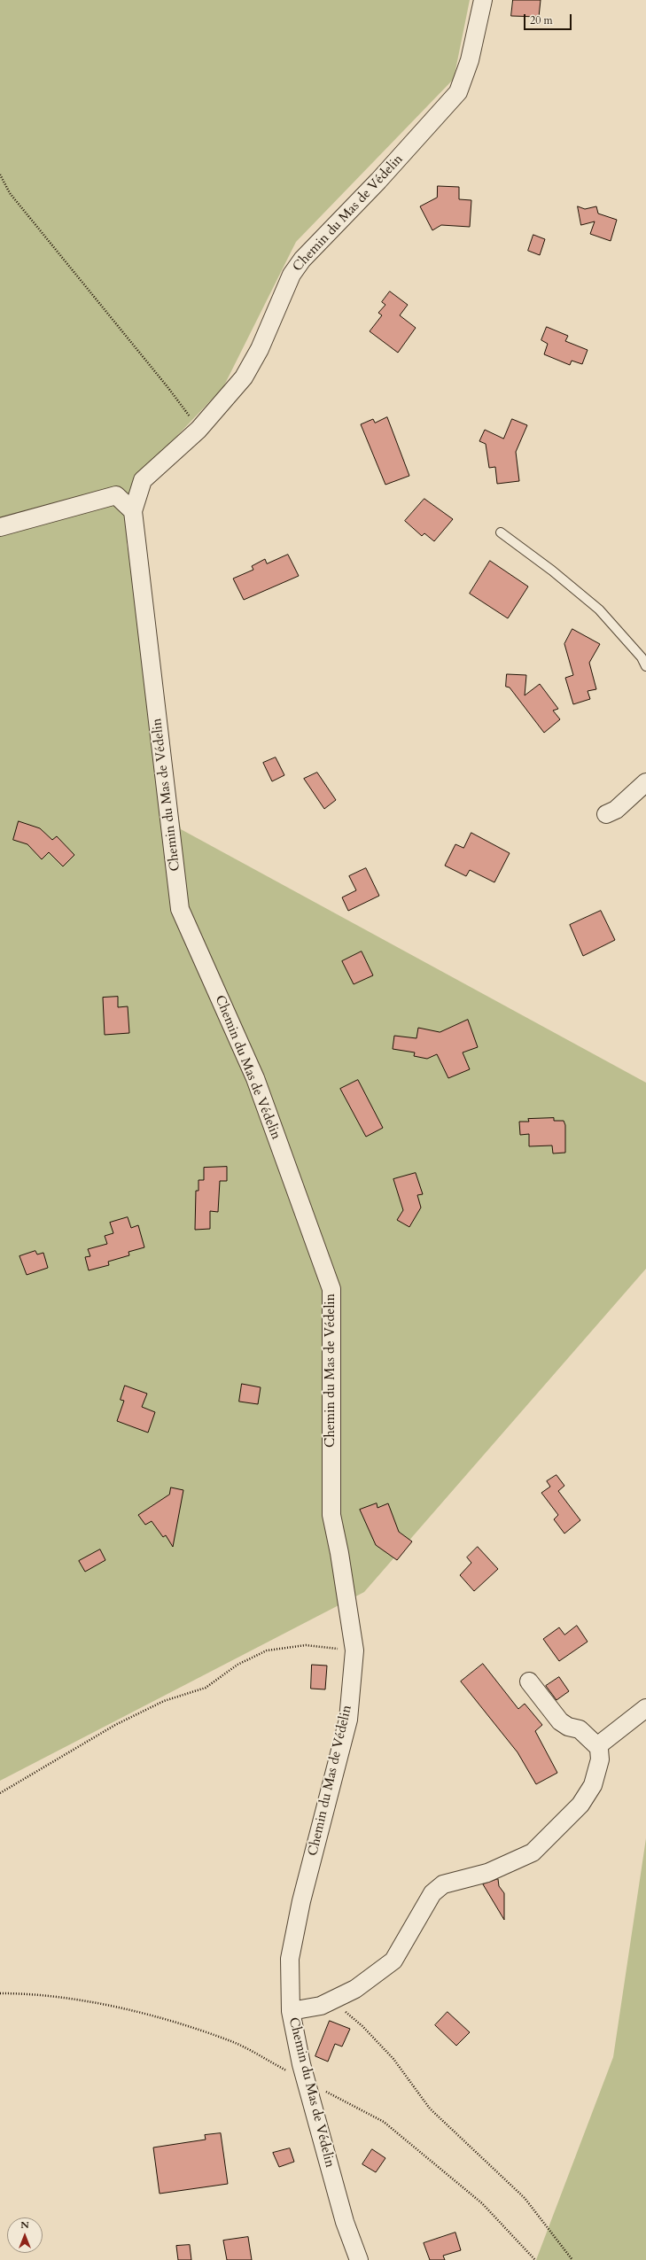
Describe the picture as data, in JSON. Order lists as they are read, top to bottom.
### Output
{
  "streets": {
    "street": ["Chemin du Mas de Védelin"]
  },
  "scale_bar": "20 m",
  "north": "top"
}
